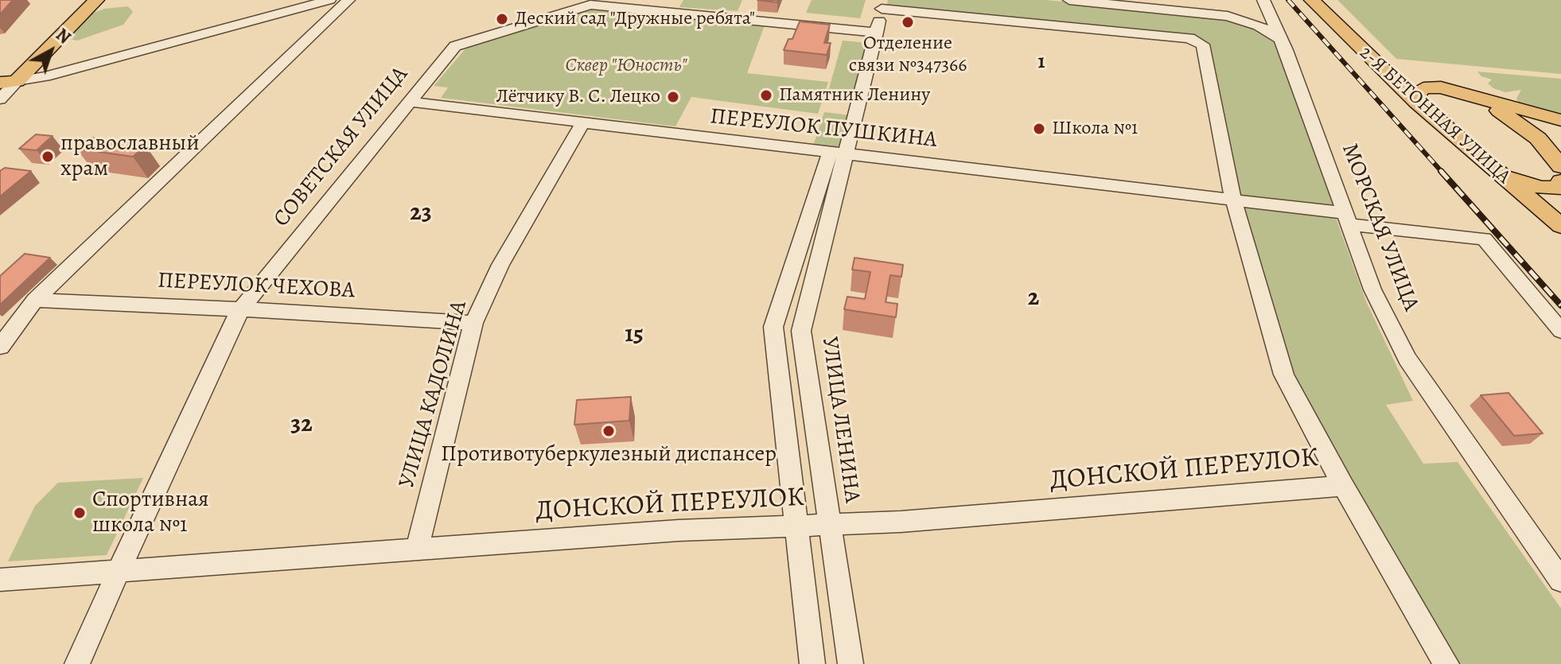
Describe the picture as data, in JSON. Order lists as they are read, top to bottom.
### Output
{
  "streets": {
    "main road": ["2-Я БЕТОННАЯ УЛИЦА"],
    "street": [
      "ПЕРЕУЛОК ПУШКИНА",
      "СОВЕТСКАЯ УЛИЦА",
      "МОРСКАЯ УЛИЦА",
      "ПЕРЕУЛОК ЧЕХОВА",
      "УЛИЦА КАДОЛИНА",
      "УЛИЦА ЛЕНИНА",
      "ДОНСКОЙ ПЕРЕУЛОК"
    ]
  },
  "crossings": [
    ["ПЕРЕУЛОК ПУШКИНА", "СОВЕТСКАЯ УЛИЦА"],
    ["ПЕРЕУЛОК ПУШКИНА", "МОРСКАЯ УЛИЦА"],
    ["ПЕРЕУЛОК ПУШКИНА", "УЛИЦА КАДОЛИНА"],
    ["ПЕРЕУЛОК ПУШКИНА", "УЛИЦА ЛЕНИНА"],
    ["СОВЕТСКАЯ УЛИЦА", "ПЕРЕУЛОК ЧЕХОВА"],
    ["СОВЕТСКАЯ УЛИЦА", "УЛИЦА ЛЕНИНА"],
    ["СОВЕТСКАЯ УЛИЦА", "ДОНСКОЙ ПЕРЕУЛОК"],
    ["ПЕРЕУЛОК ЧЕХОВА", "УЛИЦА КАДОЛИНА"],
    ["УЛИЦА КАДОЛИНА", "ДОНСКОЙ ПЕРЕУЛОК"],
    ["УЛИЦА ЛЕНИНА", "ДОНСКОЙ ПЕРЕУЛОК"]
  ],
  "districts": [
    "1",
    "23",
    "2",
    "15",
    "32"
  ],
  "parks": ["Сквер \"Юность\""],
  "places": [
    "Деский сад \"Дружные ребята\"",
    "Отделение связи №347366",
    "Памятник Ленину",
    "Лётчику В. С. Лецко",
    "Школа №1",
    "православный храм",
    "Противотуберкулезный диспансер",
    "Спортивная школа №1"
  ],
  "north": "top right"
}
